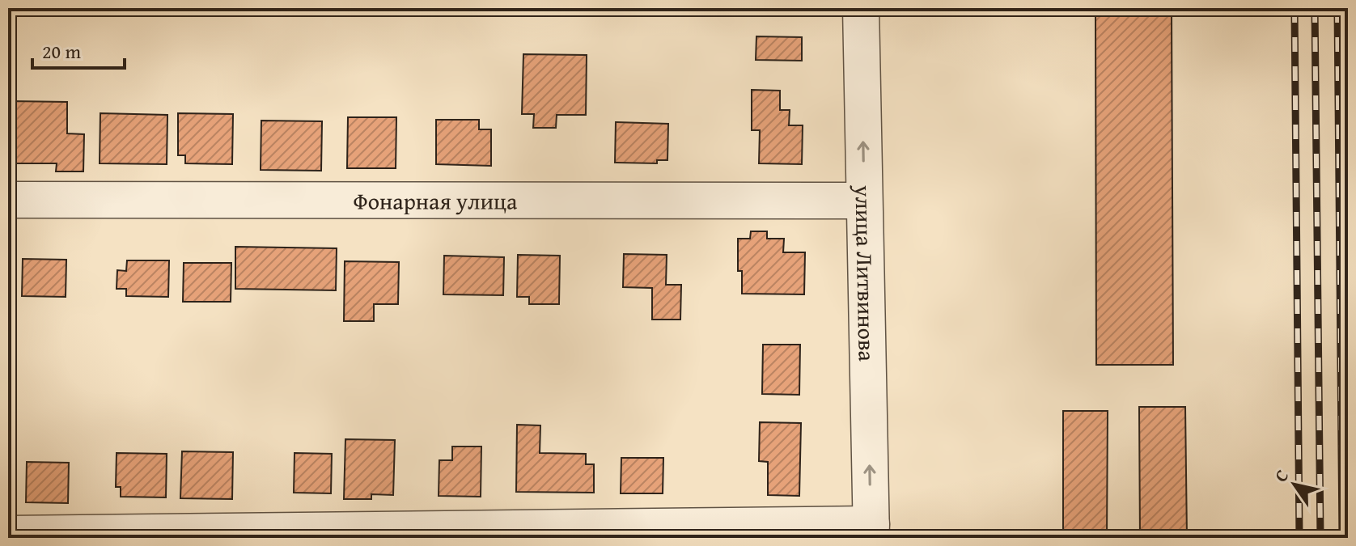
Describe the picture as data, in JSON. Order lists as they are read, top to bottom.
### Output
{
  "streets": {
    "street": ["Фонарная улица", "улица Литвинова"]
  },
  "crossings": [
    ["Фонарная улица", "улица Литвинова"]
  ],
  "one_way": ["улица Литвинова"],
  "scale_bar": "20 m",
  "north": "top left"
}
